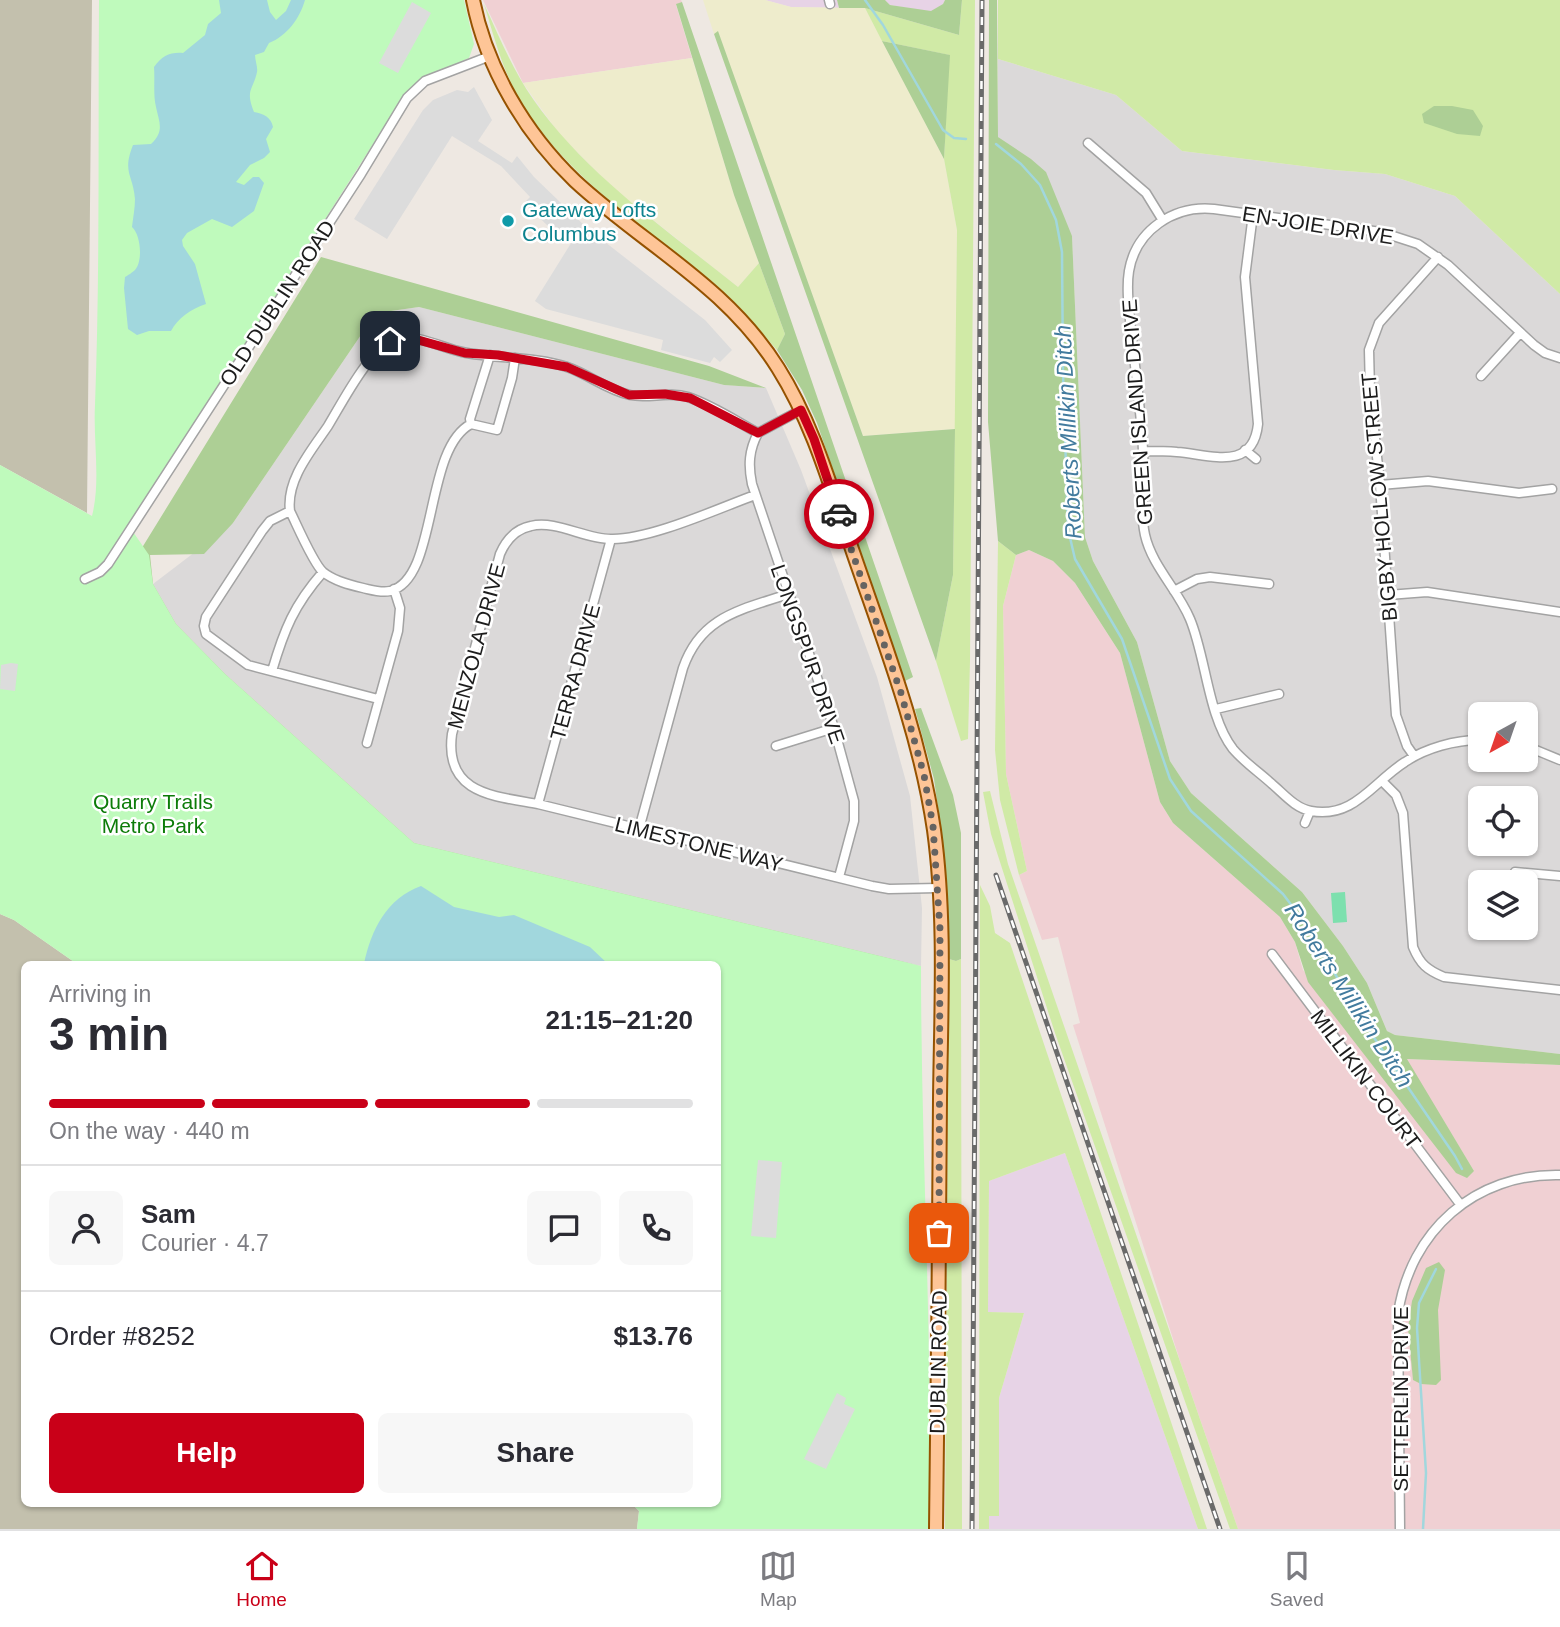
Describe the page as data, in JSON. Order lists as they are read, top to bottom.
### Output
{
  "streets": {
    "main road": ["DUBLIN ROAD"],
    "street": [
      "EN-JOIE DRIVE",
      "OLD DUBLIN ROAD",
      "GREEN ISLAND DRIVE",
      "BIGBY HOLLOW STREET",
      "MENZOLA DRIVE",
      "LONGSPUR DRIVE",
      "TERRA DRIVE",
      "LIMESTONE WAY",
      "MILLIKIN COURT",
      "SETTERLIN DRIVE"
    ]
  },
  "crossings": [
    ["EN-JOIE DRIVE", "GREEN ISLAND DRIVE"],
    ["EN-JOIE DRIVE", "BIGBY HOLLOW STREET"],
    ["OLD DUBLIN ROAD", "DUBLIN ROAD"],
    ["MENZOLA DRIVE", "TERRA DRIVE"],
    ["MENZOLA DRIVE", "LIMESTONE WAY"],
    ["LONGSPUR DRIVE", "LIMESTONE WAY"],
    ["TERRA DRIVE", "LIMESTONE WAY"],
    ["LIMESTONE WAY", "DUBLIN ROAD"],
    ["MILLIKIN COURT", "SETTERLIN DRIVE"]
  ],
  "water": ["Roberts Millikin Ditch"],
  "parks": ["Quarry Trails Metro Park"],
  "places": ["Gateway Lofts Columbus"],
  "north": "bottom left",
  "page": {
    "heading": ["3 min", "Arriving in", "21:15–21:20"],
    "panel": [
      "Sam",
      "Courier · 4.7",
      "Order #8252",
      "$13.76"
    ],
    "bar": "On the way · 440 m",
    "buttons": ["Help", "Share"],
    "tabs": ["Home", "Map", "Saved"]
  }
}
